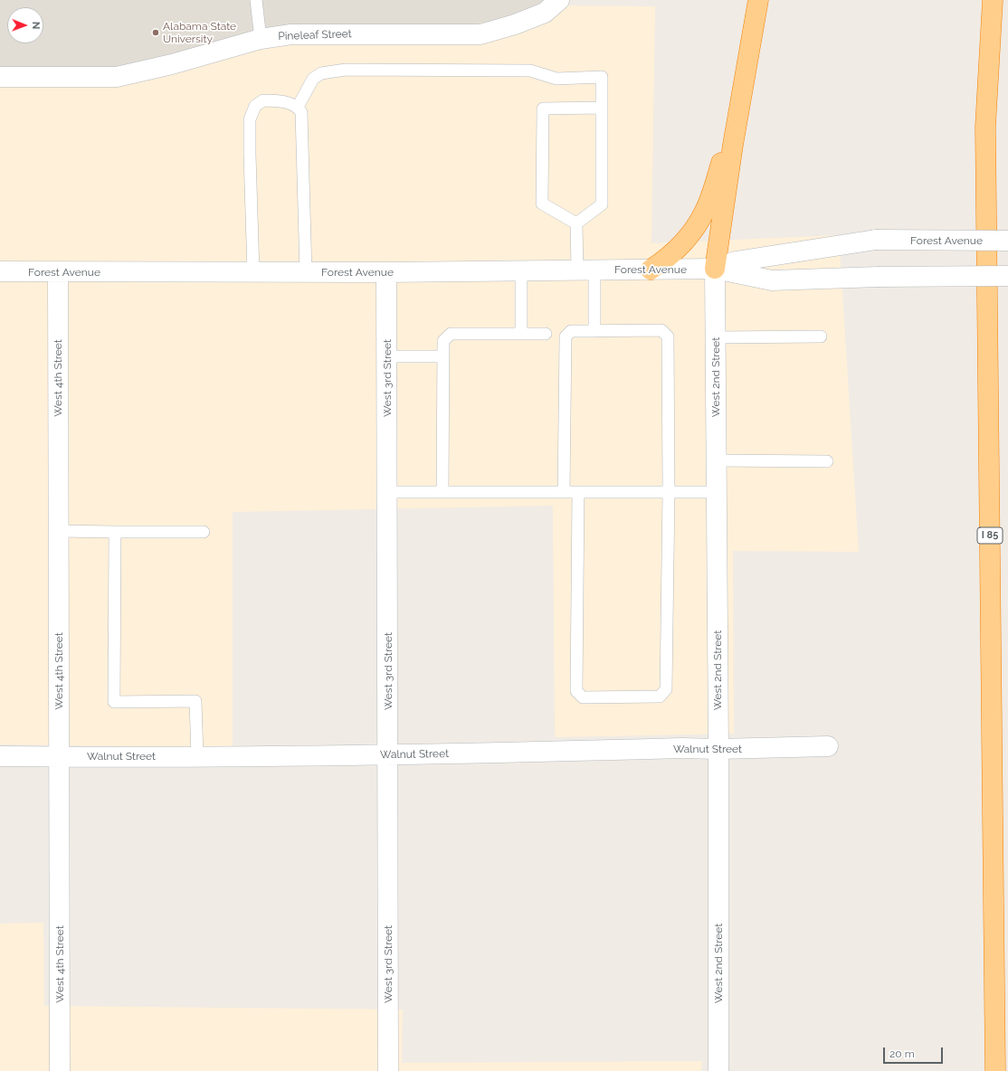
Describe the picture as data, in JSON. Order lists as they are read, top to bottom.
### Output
{
  "streets": {
    "highway": ["I 85"],
    "street": [
      "Pineleaf Street",
      "Forest Avenue",
      "West 2nd Street",
      "West 4th Street",
      "West 3rd Street",
      "Walnut Street"
    ]
  },
  "crossings": [
    ["Forest Avenue", "West 2nd Street"],
    ["Forest Avenue", "West 4th Street"],
    ["Forest Avenue", "West 3rd Street"],
    ["West 2nd Street", "Walnut Street"],
    ["West 4th Street", "Walnut Street"],
    ["West 3rd Street", "Walnut Street"]
  ],
  "places": ["Alabama State University"],
  "scale_bar": "20 m",
  "north": "right"
}
